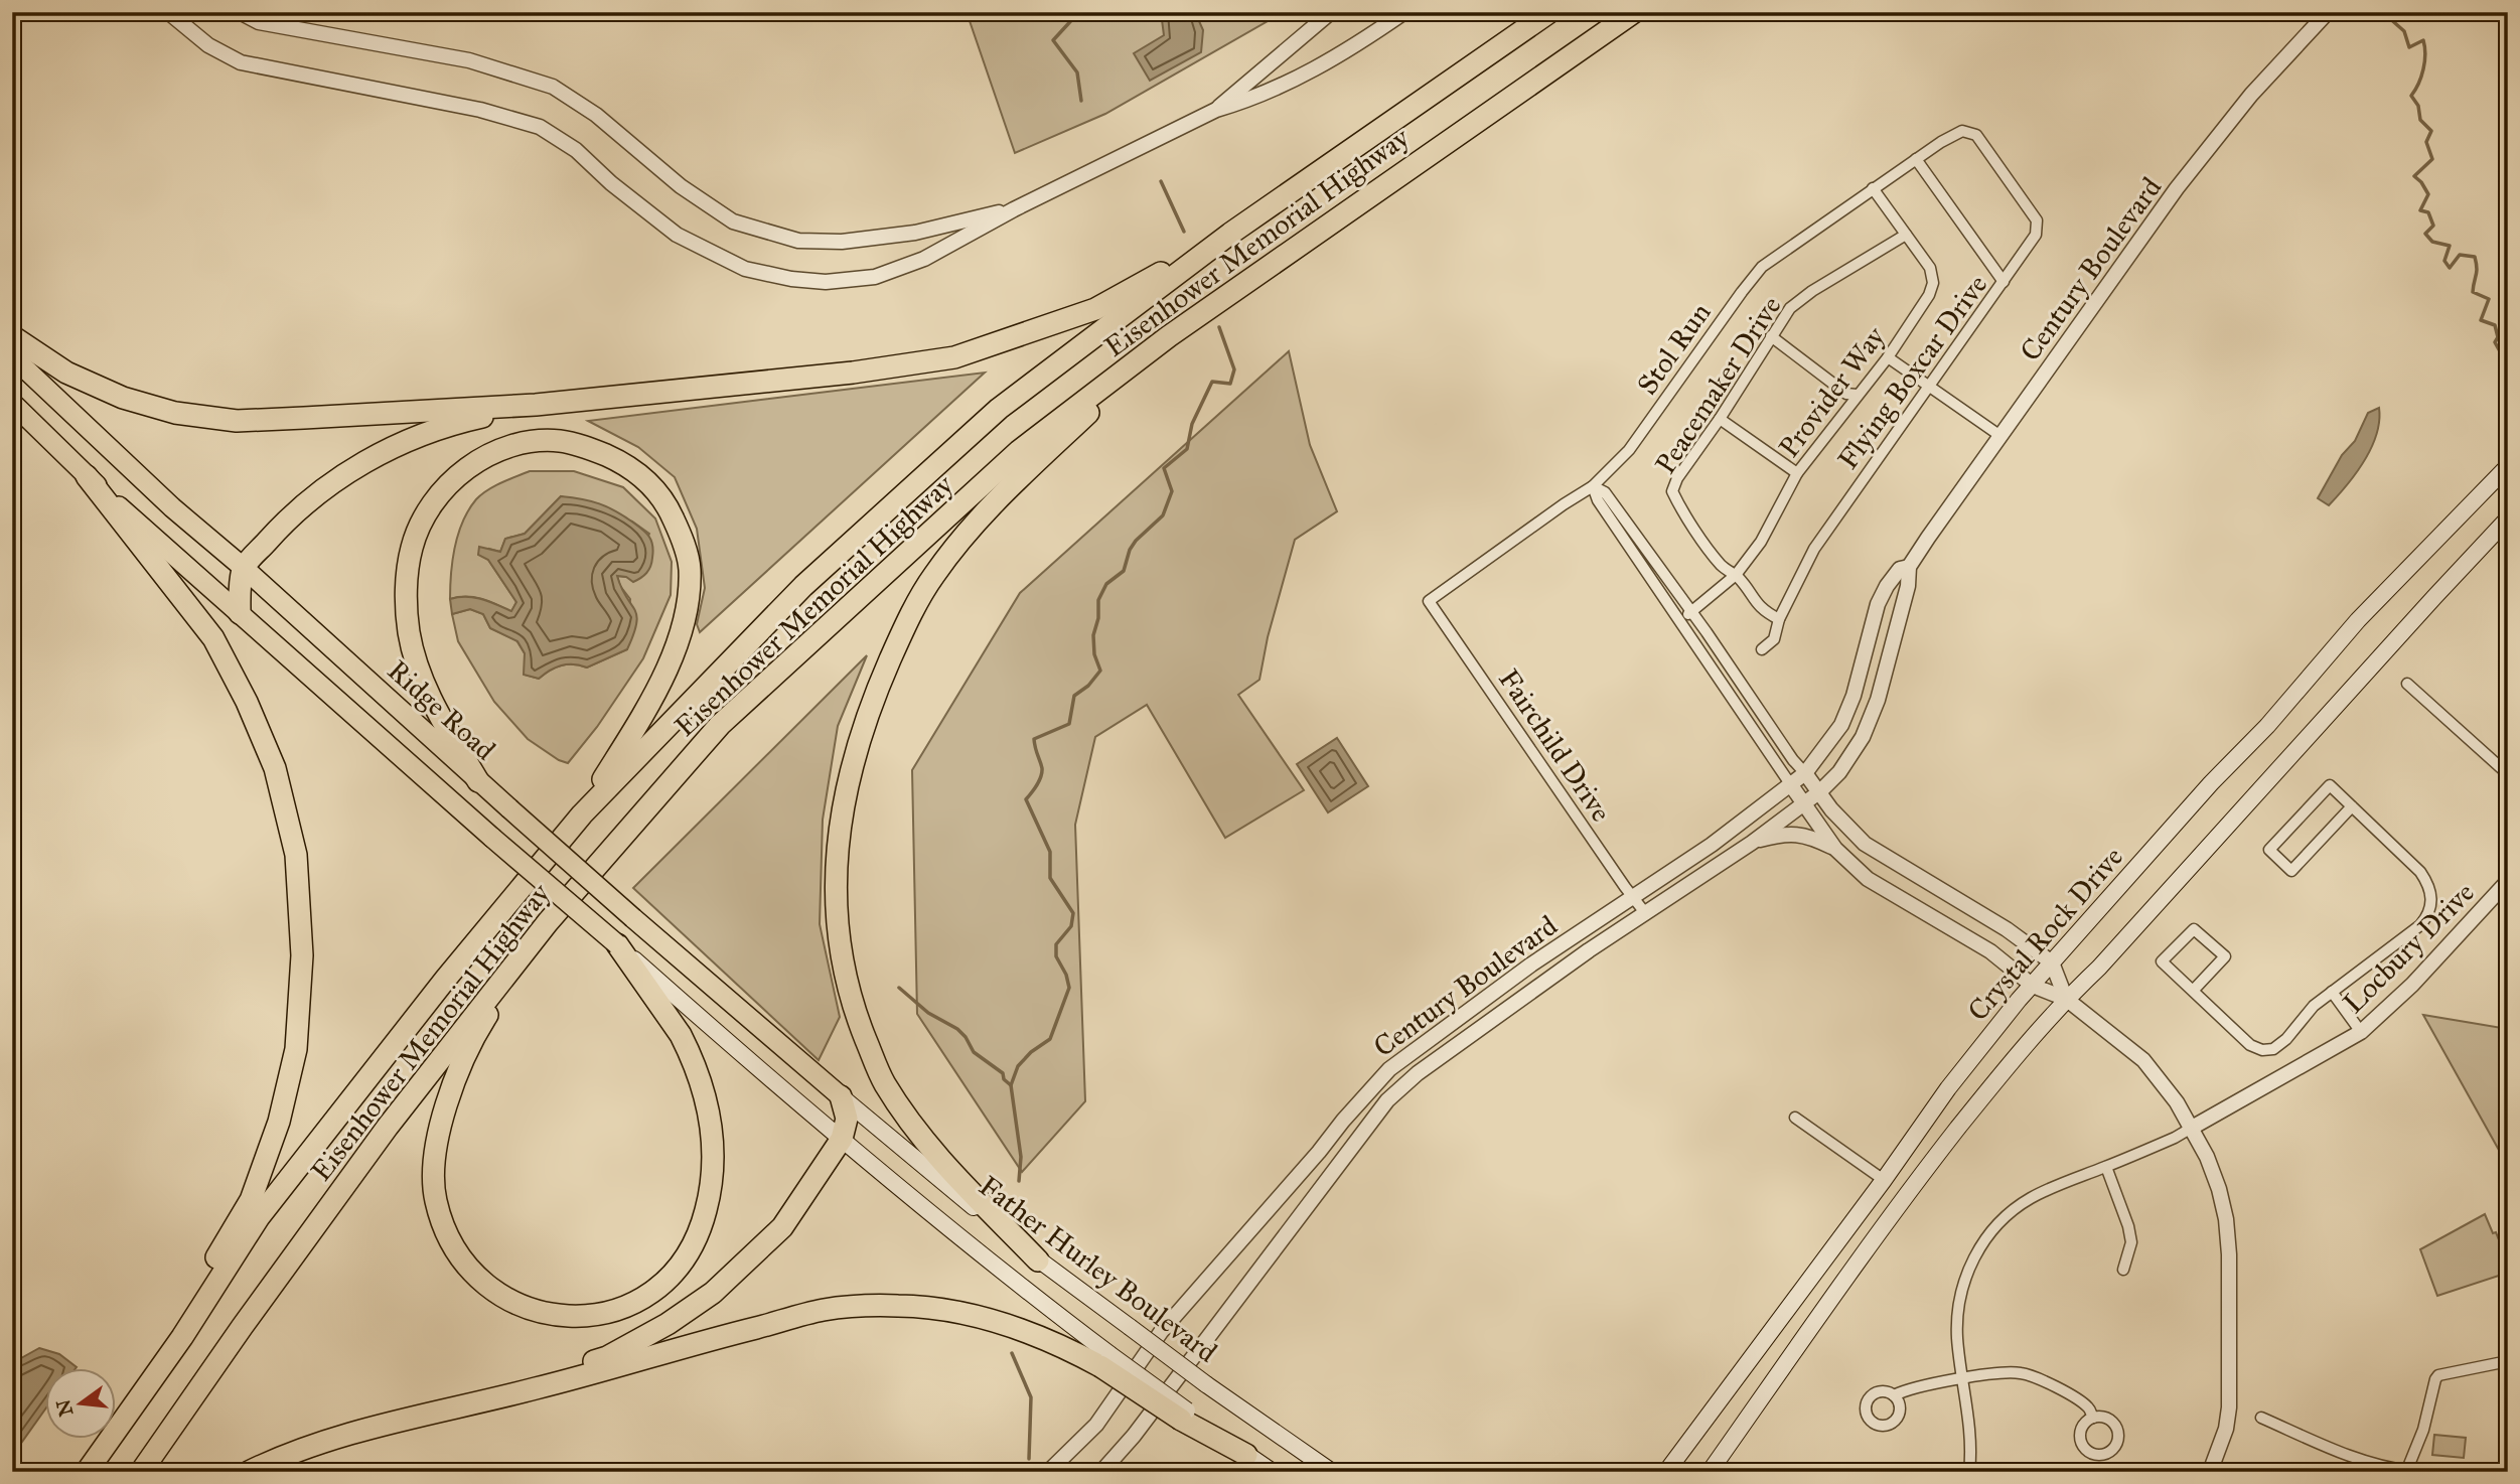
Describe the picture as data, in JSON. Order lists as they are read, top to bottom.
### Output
{
  "streets": {
    "highway": ["Eisenhower Memorial Highway", "Ridge Road"],
    "main road": ["Crystal Rock Drive", "Father Hurley Boulevard"],
    "street": [
      "Century Boulevard",
      "Stol Run",
      "Flying Boxcar Drive",
      "Peacemaker Drive",
      "Provider Way",
      "Fairchild Drive",
      "Locbury Drive"
    ]
  },
  "crossings": [
    ["Century Boulevard", "Fairchild Drive"],
    ["Stol Run", "Flying Boxcar Drive"],
    ["Stol Run", "Provider Way"],
    ["Stol Run", "Fairchild Drive"],
    ["Flying Boxcar Drive", "Peacemaker Drive"],
    ["Peacemaker Drive", "Provider Way"],
    ["Ridge Road", "Father Hurley Boulevard"]
  ],
  "north": "left"
}
